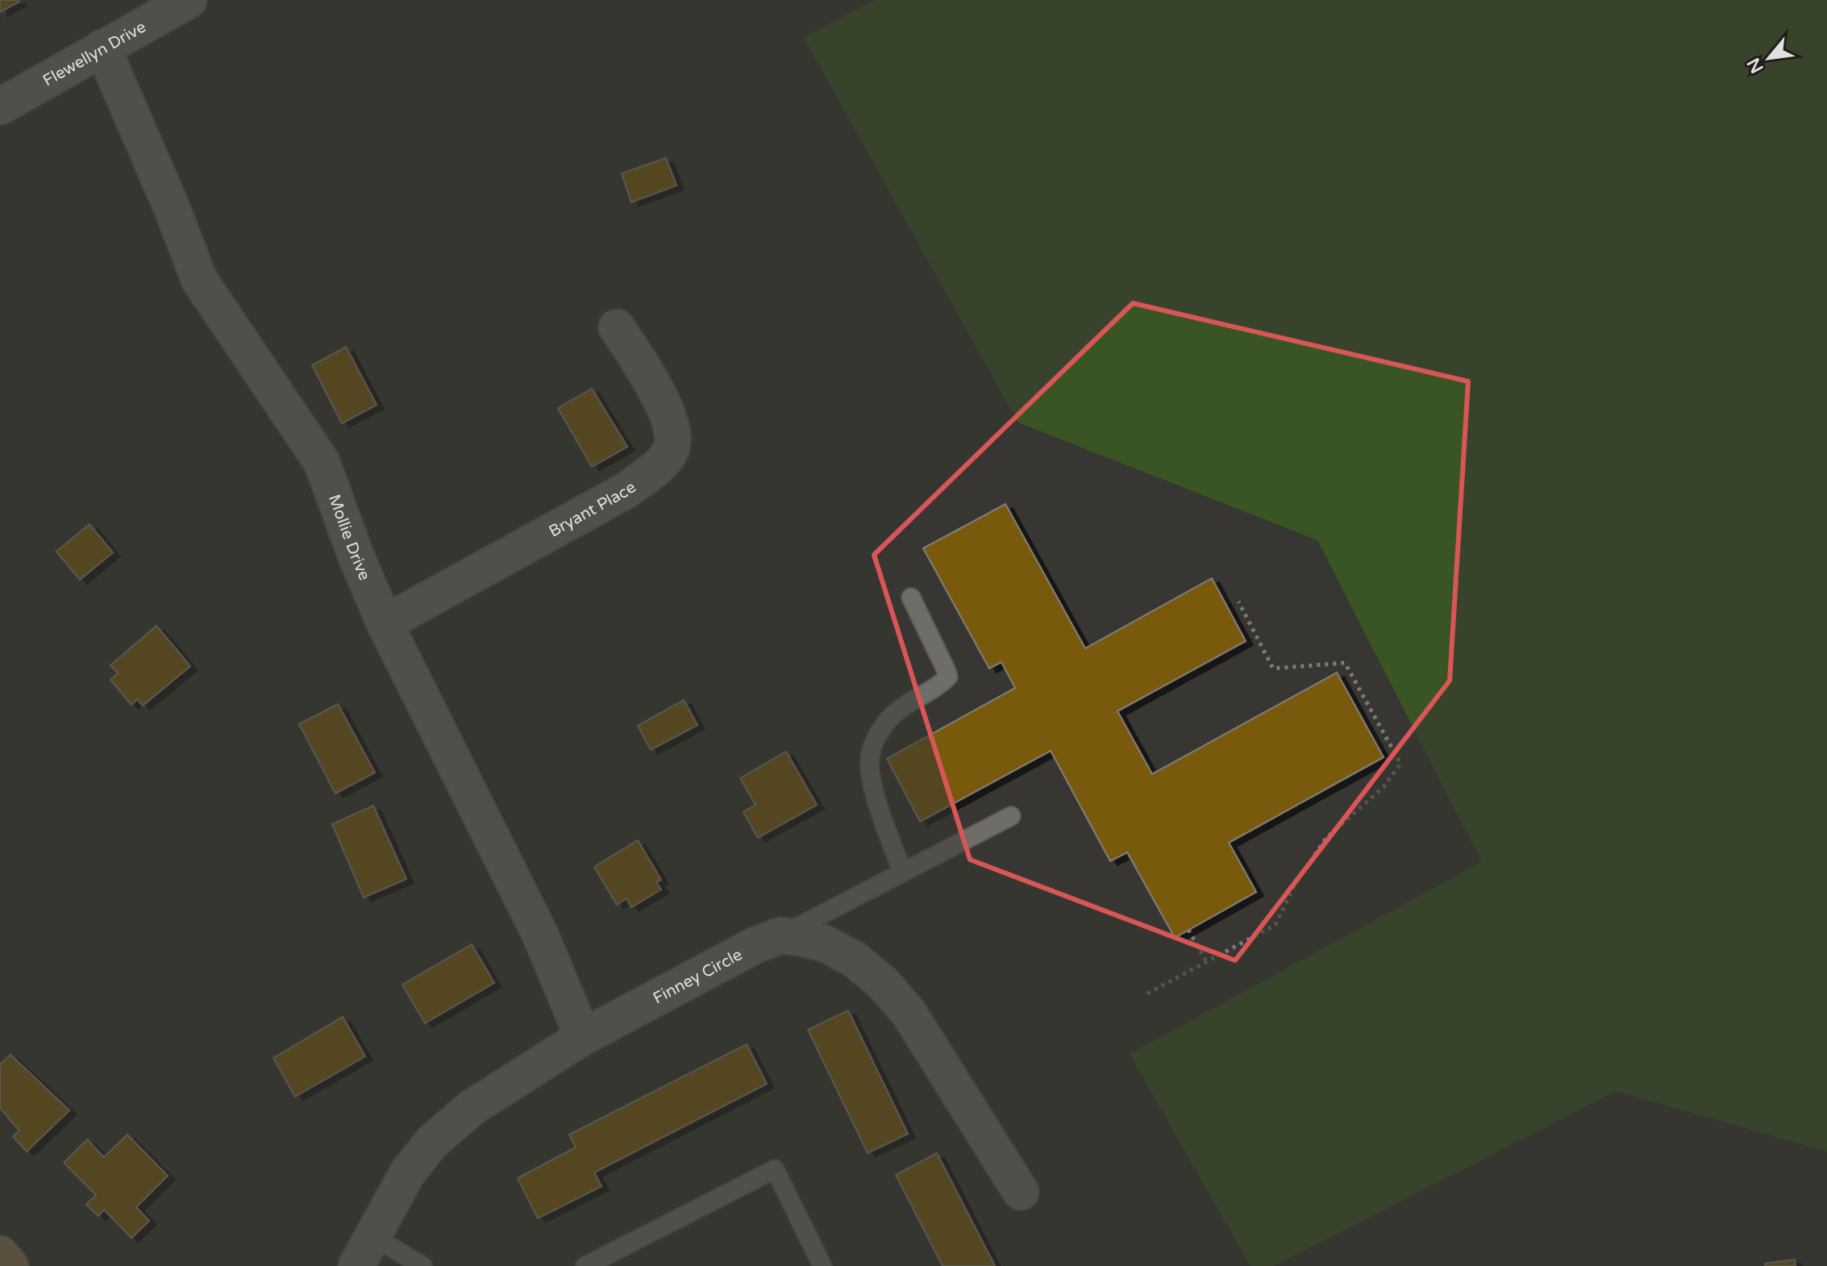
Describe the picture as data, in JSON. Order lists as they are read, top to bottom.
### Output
{
  "streets": {
    "street": [
      "Flewellyn Drive",
      "Bryant Place",
      "Mollie Drive",
      "Finney Circle"
    ]
  },
  "crossings": [
    ["Flewellyn Drive", "Mollie Drive"],
    ["Bryant Place", "Mollie Drive"],
    ["Mollie Drive", "Finney Circle"]
  ],
  "north": "bottom left"
}
